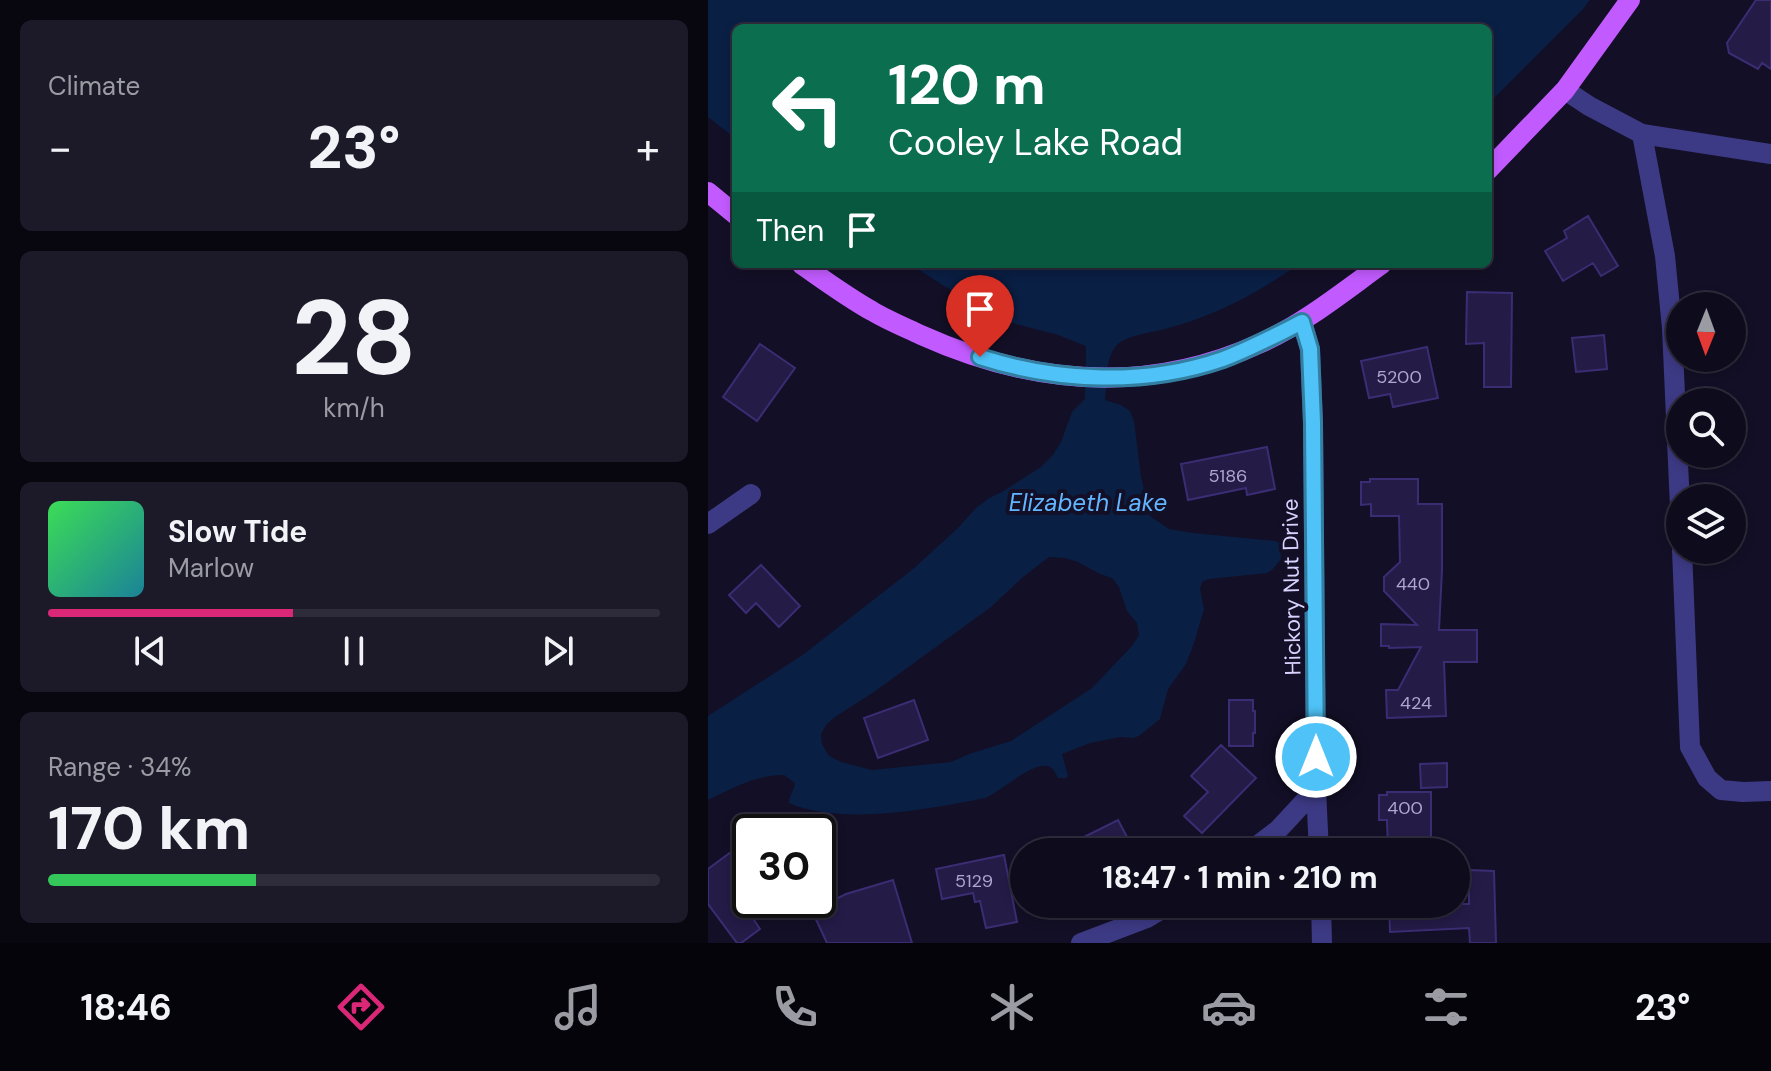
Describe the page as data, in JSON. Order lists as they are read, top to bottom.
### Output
{
  "streets": {
    "street": ["Hickory Nut Drive"]
  },
  "water": ["Elizabeth Lake"],
  "house_numbers": [
    "5200",
    "5186",
    "440",
    "424",
    "400",
    "5129"
  ],
  "north": "bottom",
  "page": {
    "tile": [
      "Climate",
      ["28", "km/h"],
      ["Range · 34%", "170 km"]
    ],
    "turn": ["120 m", "Cooley Lake Road"],
    "heat": ["−", "23°", "+"],
    "then": "Then",
    "song": ["Slow Tide", "Marlow"],
    "limit": "30",
    "trip": "18:47 · 1 min · 210 m",
    "tabs": ["18:46", "23°"]
  }
}
